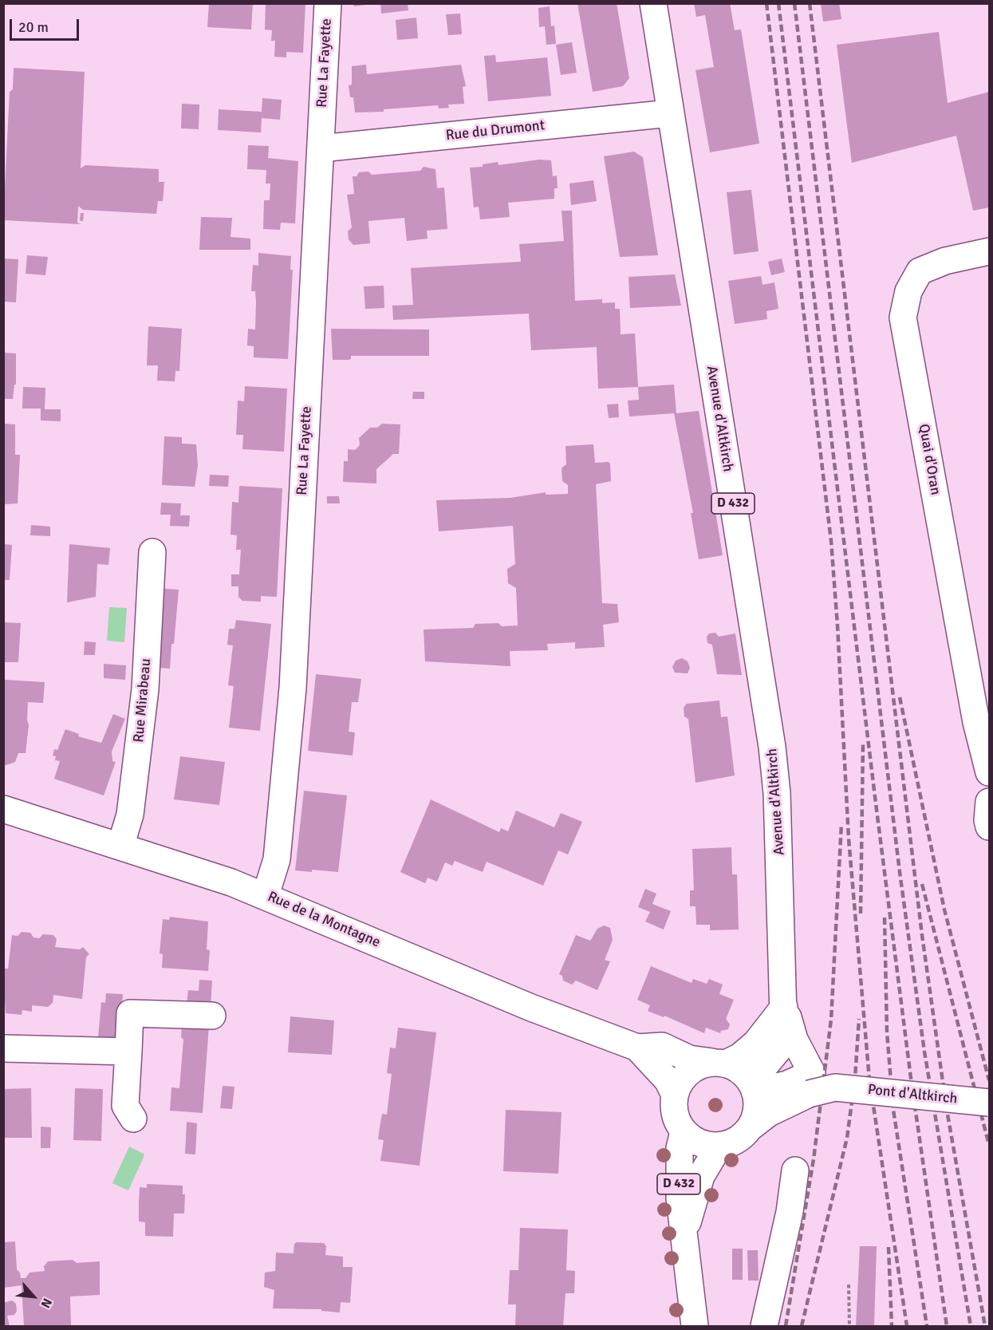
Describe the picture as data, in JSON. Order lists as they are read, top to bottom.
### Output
{
  "streets": {
    "main road": [
      "Rue La Fayette",
      "Rue du Drumont",
      "Avenue d'Altkirch",
      "Quai d'Oran",
      "D 432",
      "Rue Mirabeau",
      "Rue de la Montagne",
      "Pont d'Altkirch"
    ]
  },
  "crossings": [
    ["Rue La Fayette", "Rue du Drumont"],
    ["Rue La Fayette", "Rue de la Montagne"],
    ["Rue du Drumont", "Avenue d'Altkirch"],
    ["Avenue d'Altkirch", "D 432"],
    ["Avenue d'Altkirch", "Rue de la Montagne"],
    ["Avenue d'Altkirch", "Pont d'Altkirch"],
    ["D 432", "Rue de la Montagne"],
    ["Rue Mirabeau", "Rue de la Montagne"]
  ],
  "scale_bar": "20 m",
  "north": "bottom right"
}
